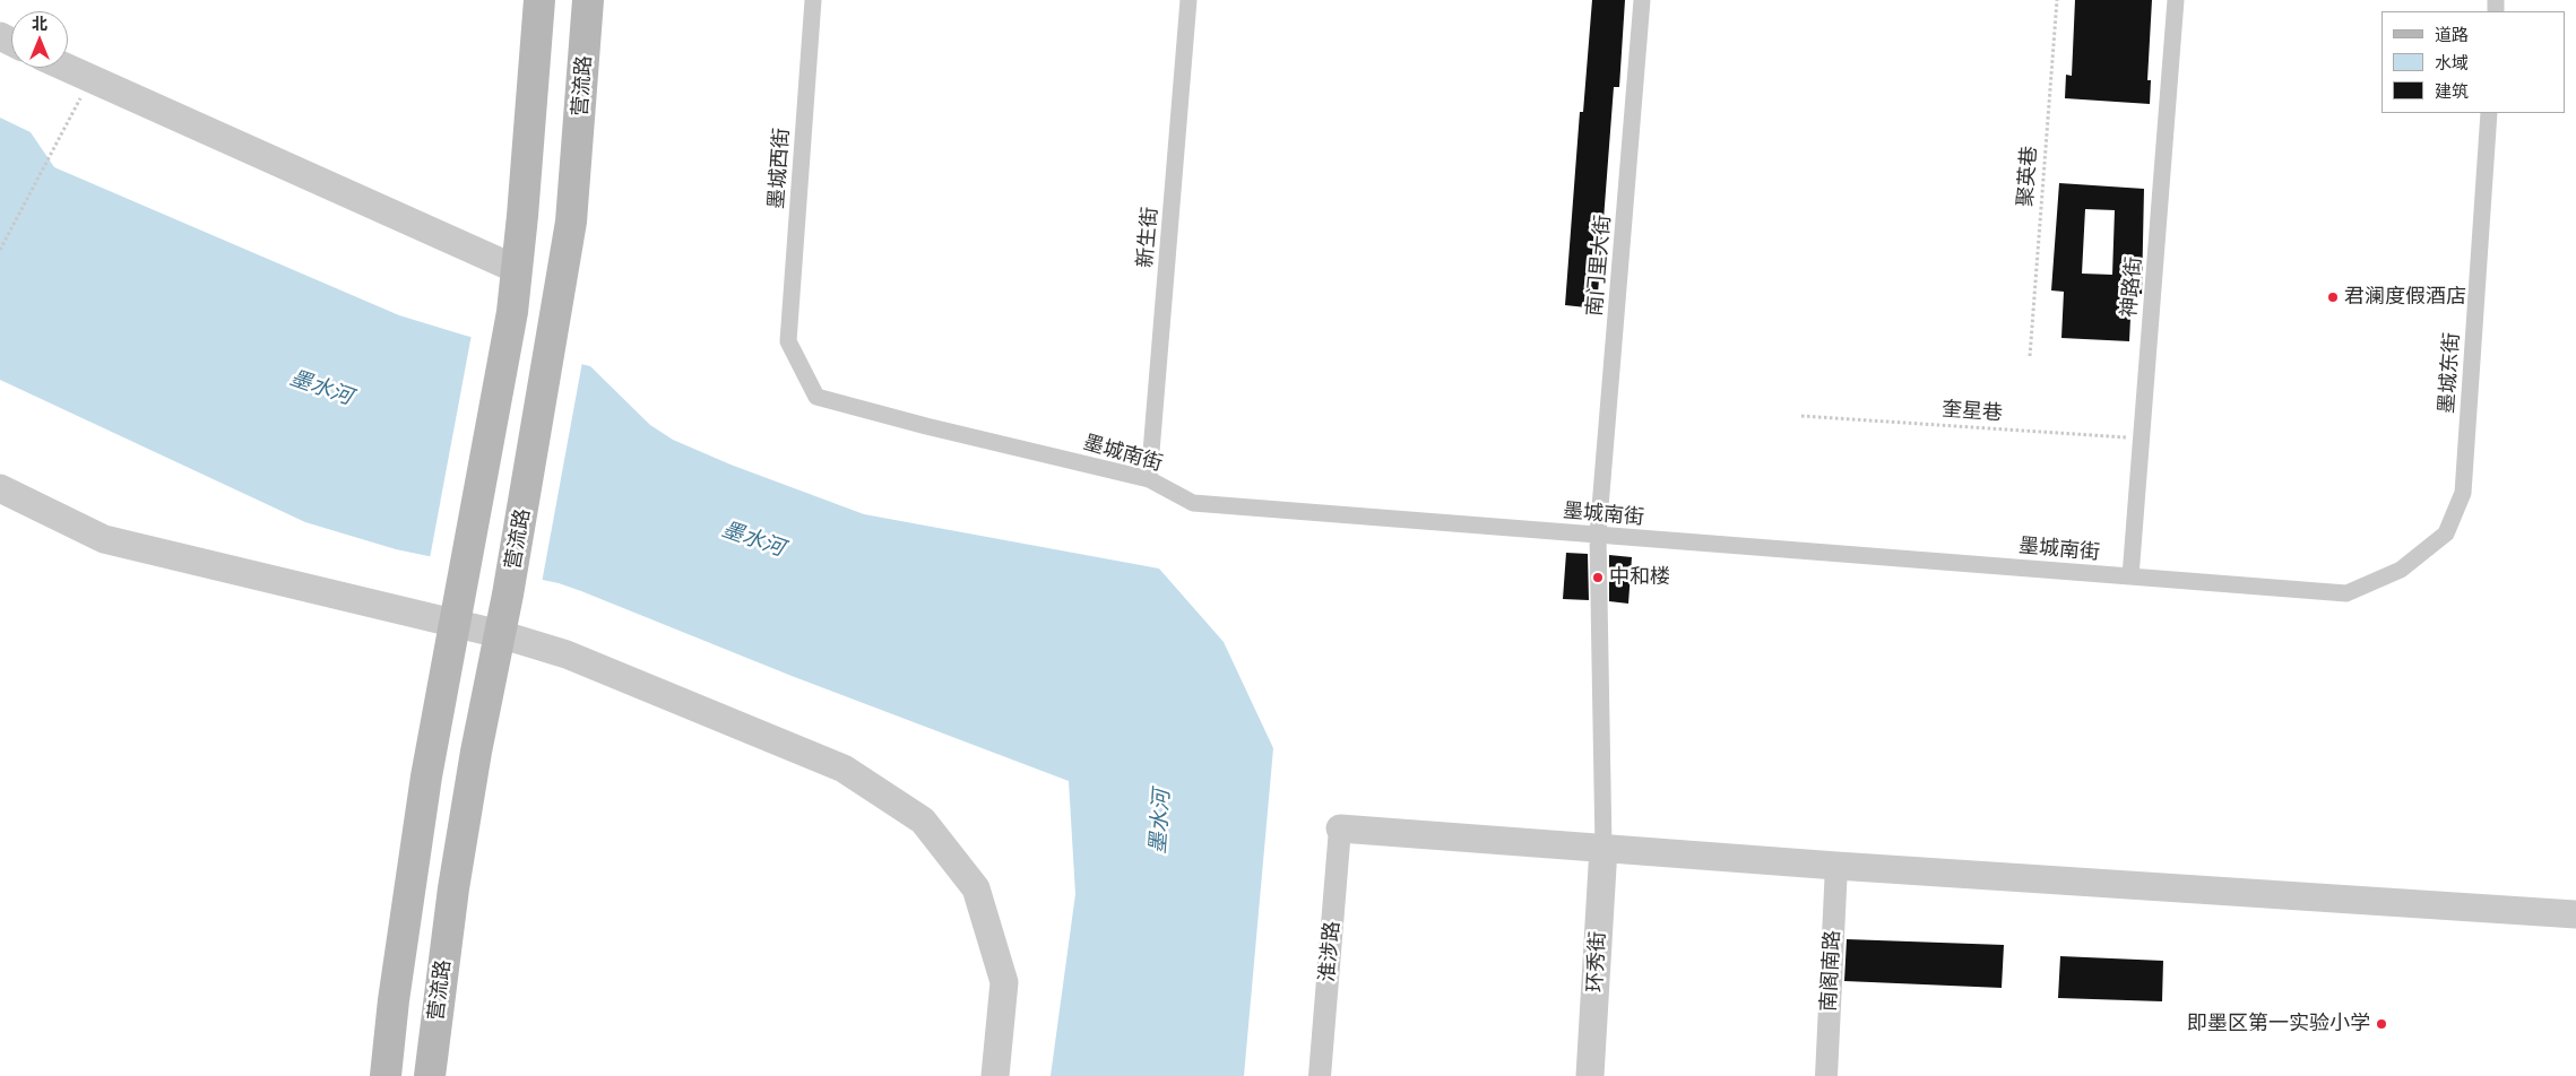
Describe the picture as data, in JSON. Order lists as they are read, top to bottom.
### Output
{
  "streets": {
    "main road": ["营流路"],
    "street": [
      "墨城西街",
      "新生街",
      "南门里大街",
      "神路街",
      "墨城东街",
      "墨城南街",
      "淮涉路",
      "环秀街",
      "南阁南路"
    ],
    "path": ["聚英巷", "奎星巷"]
  },
  "crossings": [
    ["墨城西街", "墨城南街"],
    ["新生街", "墨城南街"],
    ["南门里大街", "墨城南街"],
    ["南门里大街", "环秀街"],
    ["神路街", "奎星巷"],
    ["神路街", "墨城南街"],
    ["墨城东街", "墨城南街"]
  ],
  "water": ["墨水河"],
  "places": ["君澜度假酒店", "中和楼", "即墨区第一实验小学"],
  "legend": ["道路", "水域", "建筑"],
  "north": "top"
}
